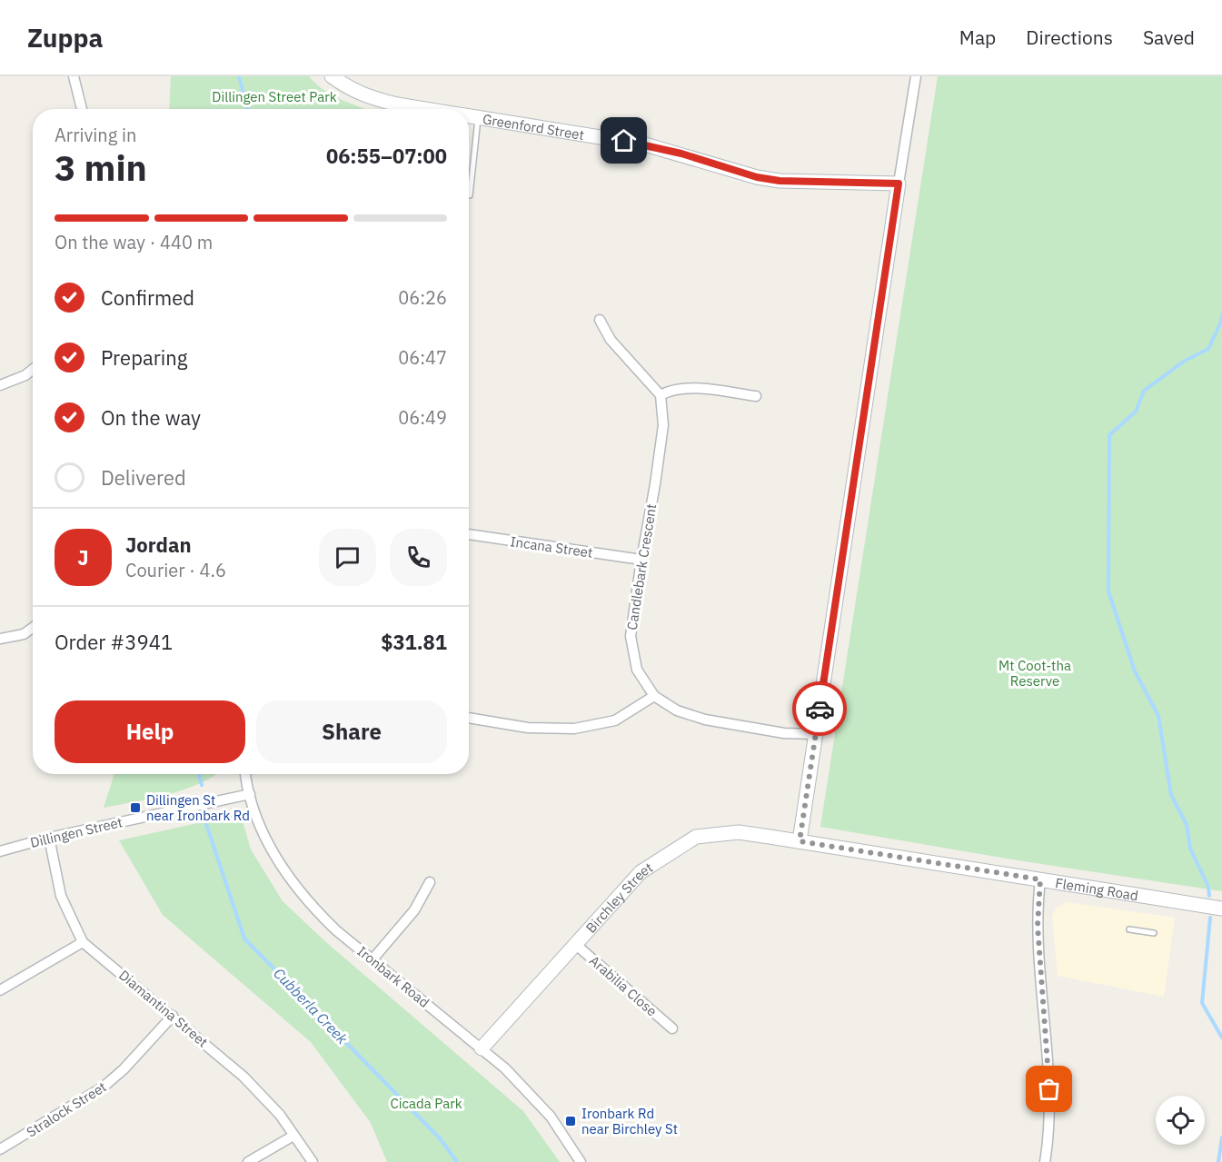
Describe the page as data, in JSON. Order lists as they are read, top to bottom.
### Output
{
  "streets": {
    "street": [
      "Greenford Street",
      "Incana Street",
      "Candlebark Crescent",
      "Dillingen Street",
      "Fleming Road",
      "Birchley Street",
      "Ironbark Road",
      "Arabilia Close",
      "Diamantina Street",
      "Stralock Street"
    ]
  },
  "crossings": [
    ["Incana Street", "Candlebark Crescent"],
    ["Dillingen Street", "Ironbark Road"],
    ["Dillingen Street", "Diamantina Street"],
    ["Fleming Road", "Birchley Street"],
    ["Birchley Street", "Ironbark Road"],
    ["Birchley Street", "Arabilia Close"],
    ["Diamantina Street", "Stralock Street"]
  ],
  "water": ["Cubberla Creek"],
  "parks": ["Dillingen Street Park", "Mt Coot-tha Reserve", "Cicada Park"],
  "places": {
    "transit": ["Dillingen St near Ironbark Rd", "Ironbark Rd near Birchley St"]
  },
  "page": {
    "header": "Zuppa",
    "nav": ["Map", "Directions", "Saved"],
    "heading": ["3 min", "Arriving in", "06:55–07:00"],
    "panel": [
      "Jordan",
      "Courier · 4.6",
      "Order #3941",
      "$31.81"
    ],
    "bar": "On the way · 440 m",
    "list": [
      ["Confirmed", "06:26"],
      ["Preparing", "06:47"],
      ["On the way", "06:49"],
      "Delivered"
    ],
    "round": "J",
    "buttons": ["Help", "Share"]
  }
}
